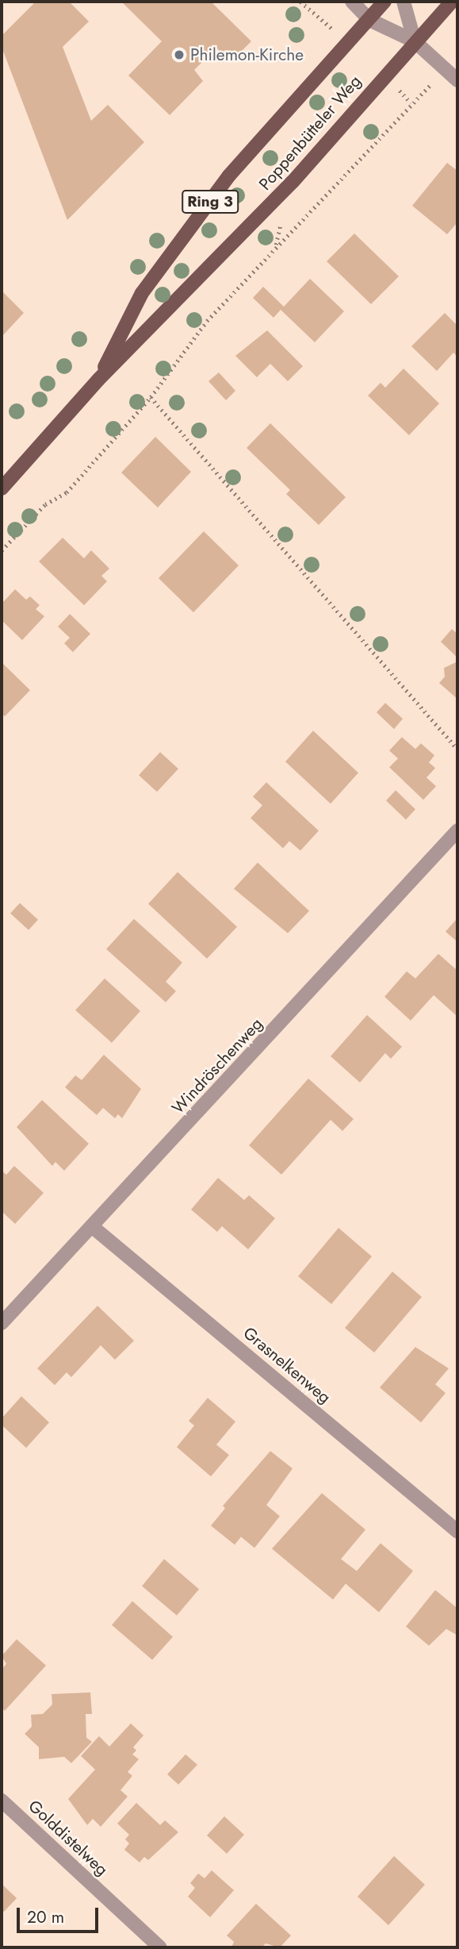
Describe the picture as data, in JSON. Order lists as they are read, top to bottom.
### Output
{
  "streets": {
    "main road": ["Poppenbütteler Weg", "Ring 3"],
    "street": ["Windröschenweg", "Grasnelkenweg", "Golddistelweg"]
  },
  "crossings": [
    ["Windröschenweg", "Grasnelkenweg"]
  ],
  "places": ["Philemon-Kirche"],
  "scale_bar": "20 m"
}
